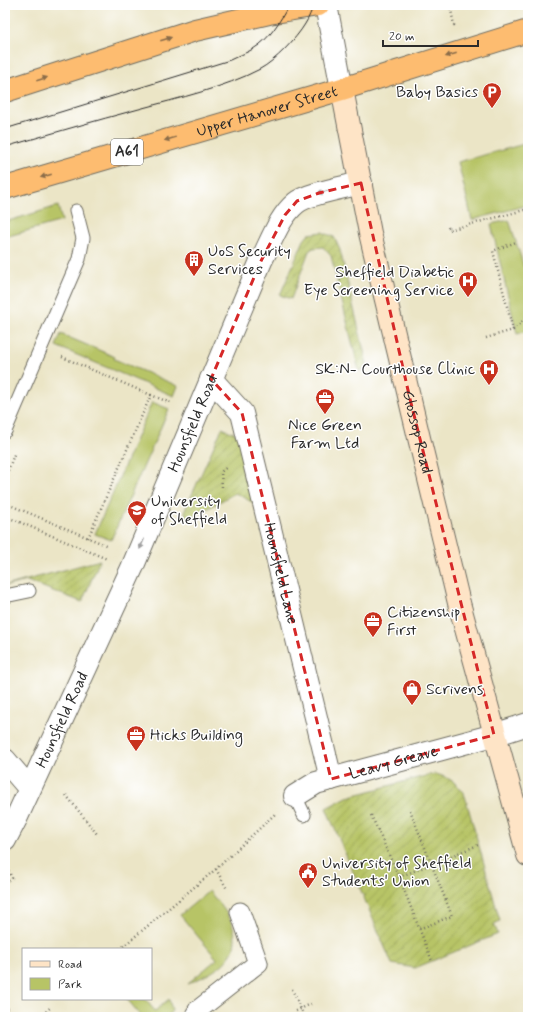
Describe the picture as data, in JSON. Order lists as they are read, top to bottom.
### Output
{
  "streets": {
    "highway": ["Upper Hanover Street", "A61"],
    "main road": ["Glossop Road"],
    "street": ["Hounsfield Road", "Hounsfield Lane", "Leavy Greave"]
  },
  "crossings": [
    ["Upper Hanover Street", "Glossop Road"],
    ["Hounsfield Road", "Glossop Road"],
    ["Hounsfield Road", "Hounsfield Lane"],
    ["Glossop Road", "Leavy Greave"],
    ["Hounsfield Lane", "Leavy Greave"]
  ],
  "one_way": ["Hounsfield Road"],
  "places": {
    "parking": ["Baby Basics"],
    "building": ["UoS Security Services"],
    "hospital": ["Sheffield Diabetic Eye Screening Service", "SK:N- Courthouse Clinic"],
    "office": ["Nice Green Farm Ltd", "Citizenship First", "Hicks Building"],
    "school or university": ["University of Sheffield"],
    "shop": ["Scrivens"],
    "public building": ["University of Sheffield Students' Union"]
  },
  "legend": ["Road", "Park"],
  "scale_bar": "20 m"
}
